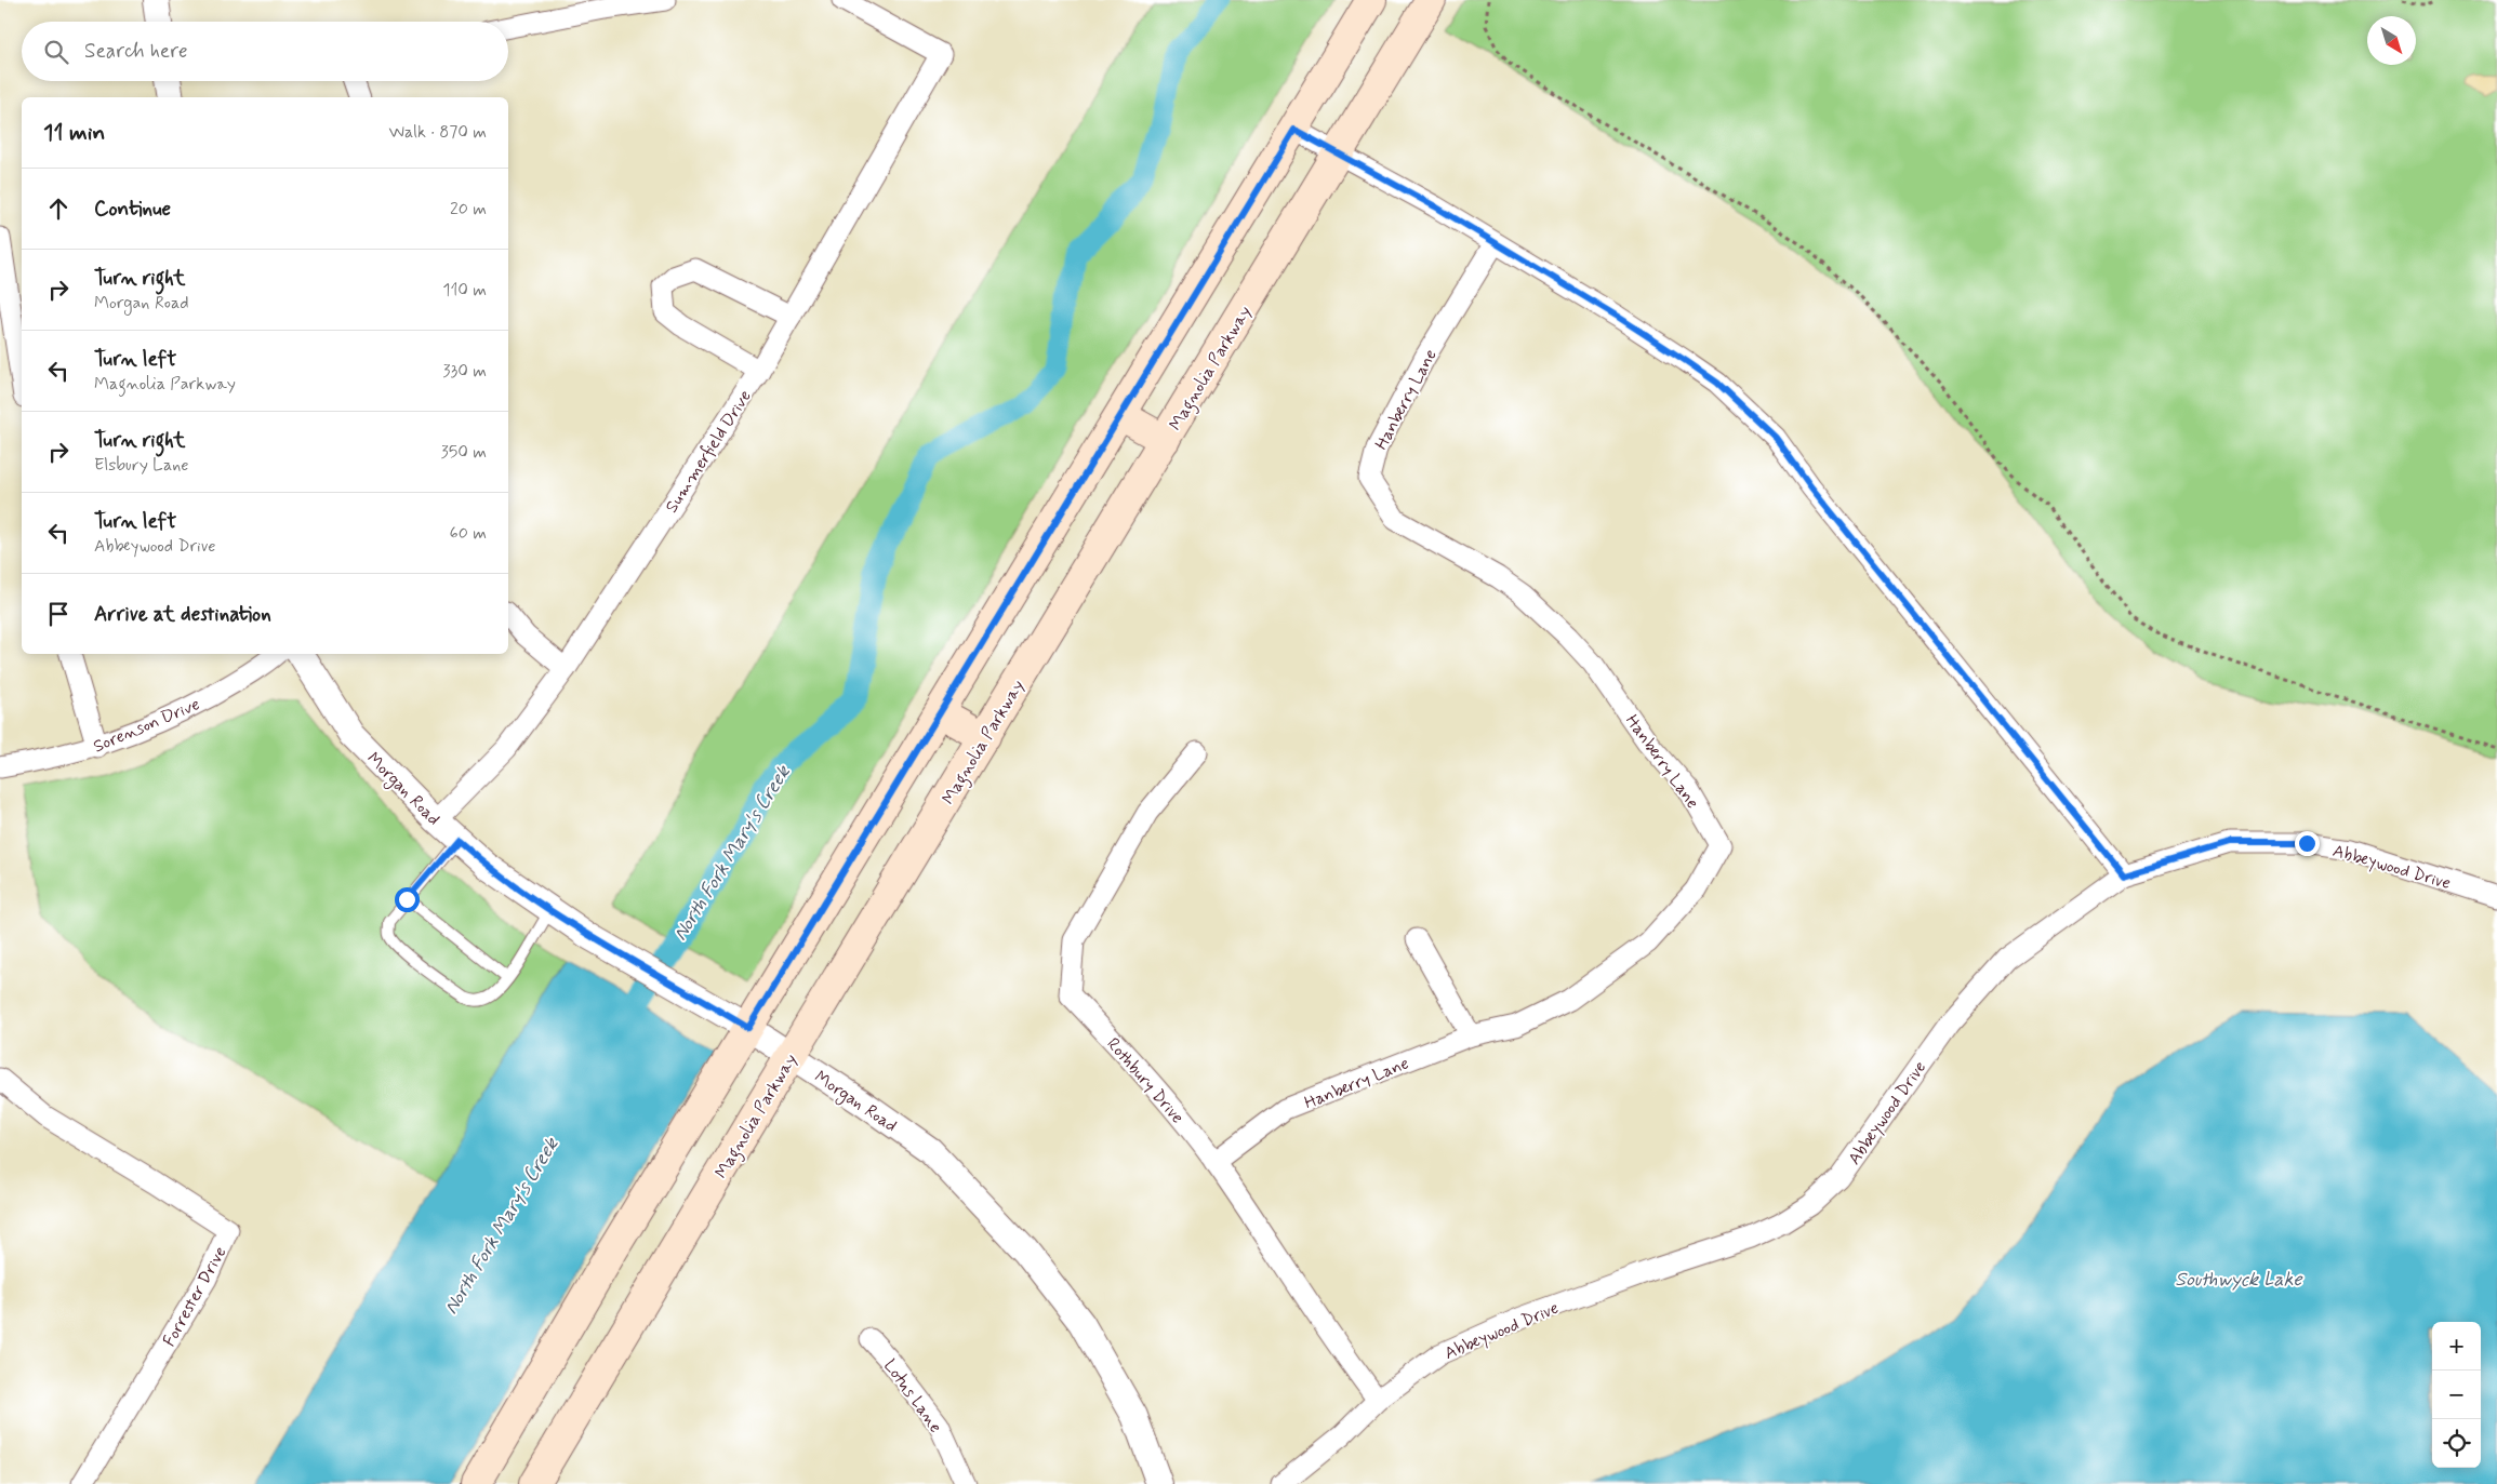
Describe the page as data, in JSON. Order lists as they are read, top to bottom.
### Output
{
  "streets": {
    "main road": ["Magnolia Parkway"],
    "street": [
      "Hanberry Lane",
      "Summerfield Drive",
      "Sorenson Drive",
      "Morgan Road",
      "Abbeywood Drive",
      "Rothbury Drive",
      "Forrester Drive",
      "Lotus Lane"
    ]
  },
  "crossings": [
    ["Magnolia Parkway", "Morgan Road"],
    ["Hanberry Lane", "Rothbury Drive"],
    ["Summerfield Drive", "Morgan Road"],
    ["Abbeywood Drive", "Rothbury Drive"]
  ],
  "water": ["North Fork Mary's Creek", "Southwyck Lake"],
  "north": "bottom right",
  "page": {
    "search": "Search here",
    "heading": ["11 min", "Walk · 870 m"],
    "list": [
      ["Continue", "20 m"],
      ["Turn right", "Morgan Road", "110 m"],
      ["Turn left", "Magnolia Parkway", "330 m"],
      ["Turn right", "Elsbury Lane", "350 m"],
      ["Turn left", "Abbeywood Drive", "60 m"],
      "Arrive at destination"
    ],
    "map_buttons": ["+", "−"]
  }
}
